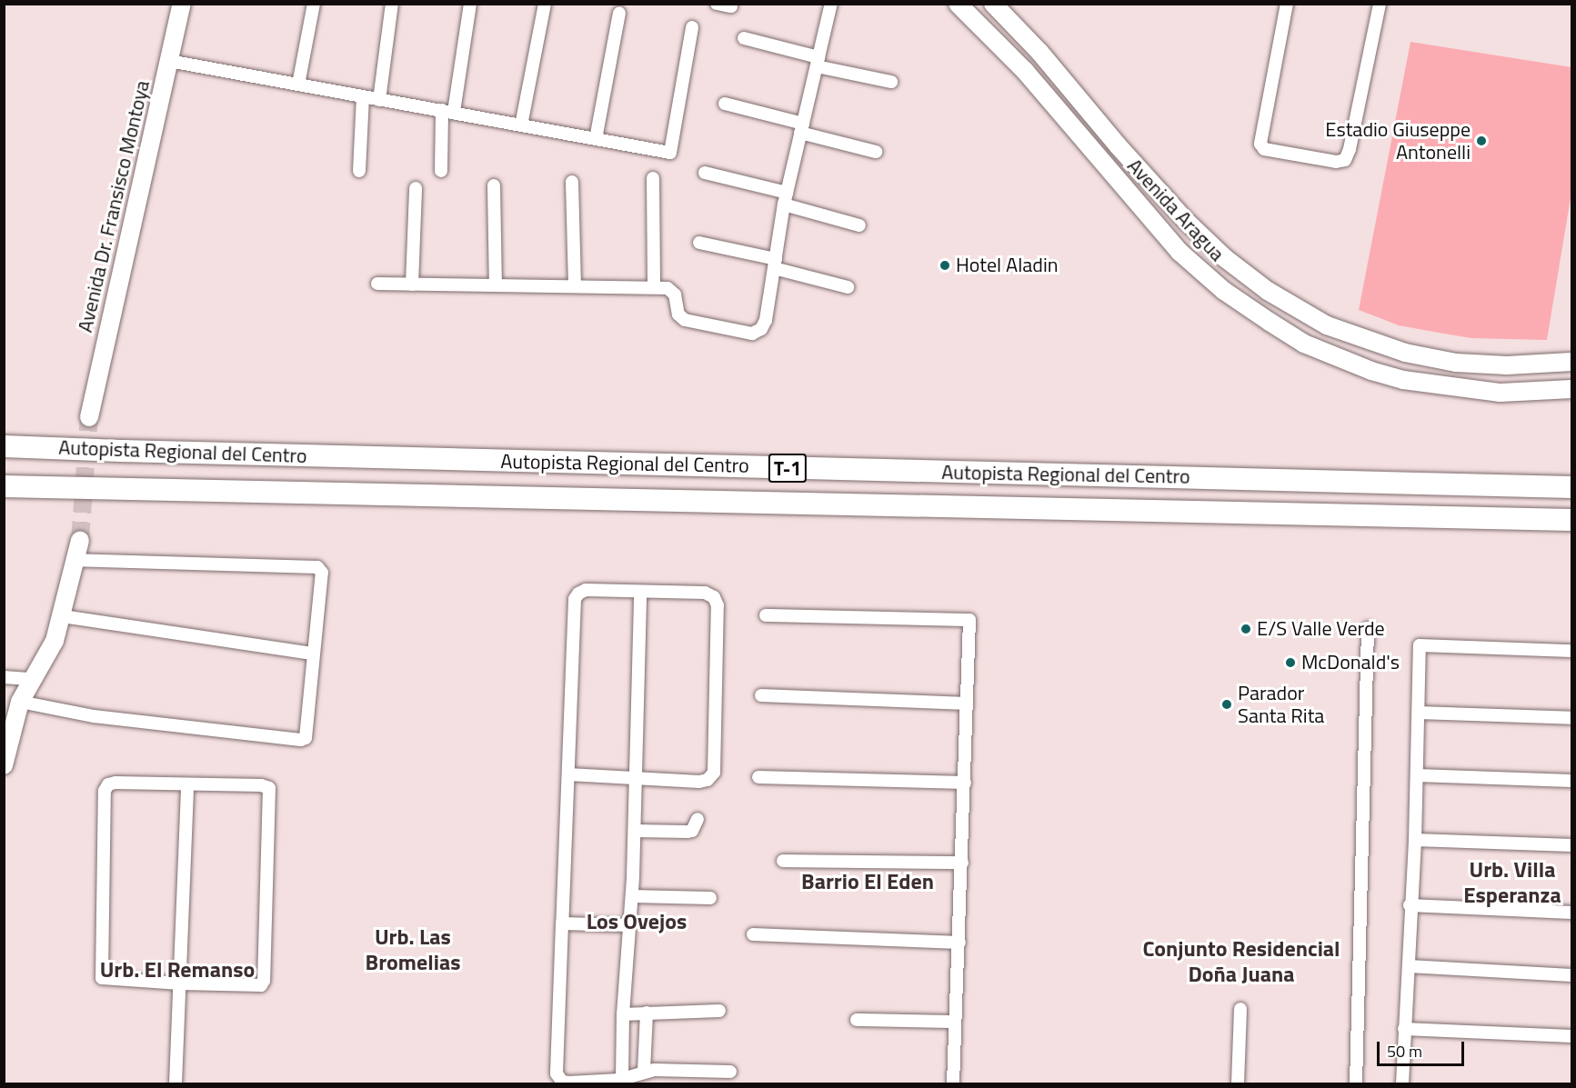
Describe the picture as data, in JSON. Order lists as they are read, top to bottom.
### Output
{
  "streets": {
    "highway": ["Autopista Regional del Centro", "T-1"],
    "street": ["Avenida Dr. Fransisco Montoya", "Avenida Aragua"]
  },
  "districts": [
    "Urb. Villa Esperanza",
    "Barrio El Eden",
    "Los Ovejos",
    "Urb. Las Bromelias",
    "Conjunto Residencial Doña Juana",
    "Urb. El Remanso"
  ],
  "places": [
    "Estadio Giuseppe Antonelli",
    "Hotel Aladin",
    "E/S Valle Verde",
    "McDonald's",
    "Parador Santa Rita"
  ],
  "scale_bar": "50 m"
}
